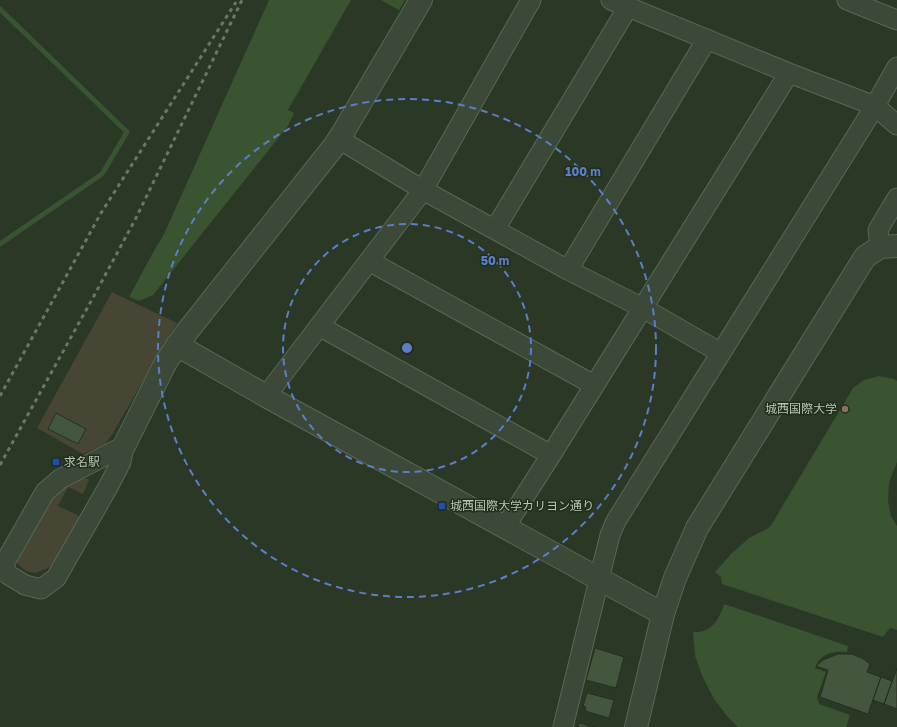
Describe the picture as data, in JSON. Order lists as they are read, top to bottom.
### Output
{
  "places": {
    "other": ["城西国際大学"],
    "transit": ["求名駅", "城西国際大学カリヨン通り"]
  },
  "rings": ["100 m", "50 m"]
}
